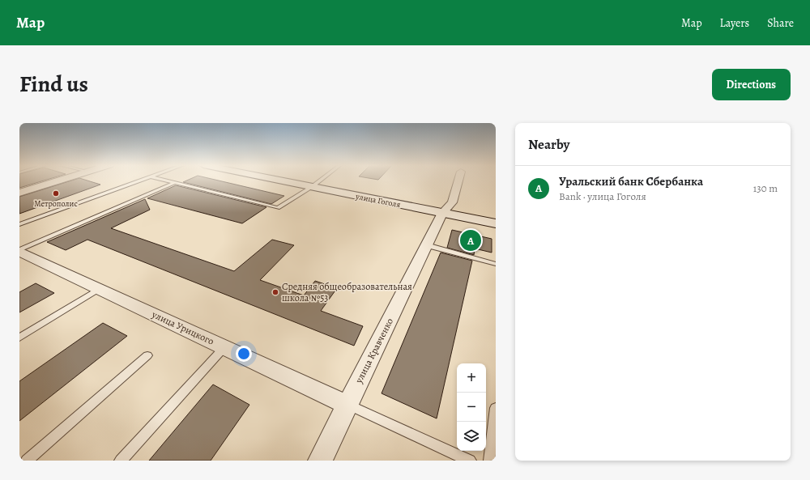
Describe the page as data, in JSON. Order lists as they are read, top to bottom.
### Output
{
  "streets": {
    "main road": ["улица Гоголя"],
    "street": ["улица Урицкого", "улица Кравченко"]
  },
  "crossings": [
    ["улица Гоголя", "улица Кравченко"],
    ["улица Урицкого", "улица Кравченко"]
  ],
  "places": ["Метрополис", "Средняя общеобразовательная школа №53"],
  "page": {
    "header": "Map",
    "nav": ["Map", "Layers", "Share"],
    "title": "Find us",
    "buttons": "Directions",
    "heading": "Nearby",
    "list": [
      {
        "mark": "A",
        "name": "Уральский банк Сбербанка",
        "note": "Bank · улица Гоголя",
        "value": "130 m"
      }
    ],
    "pins": "A",
    "map_buttons": ["+", "−"]
  }
}
